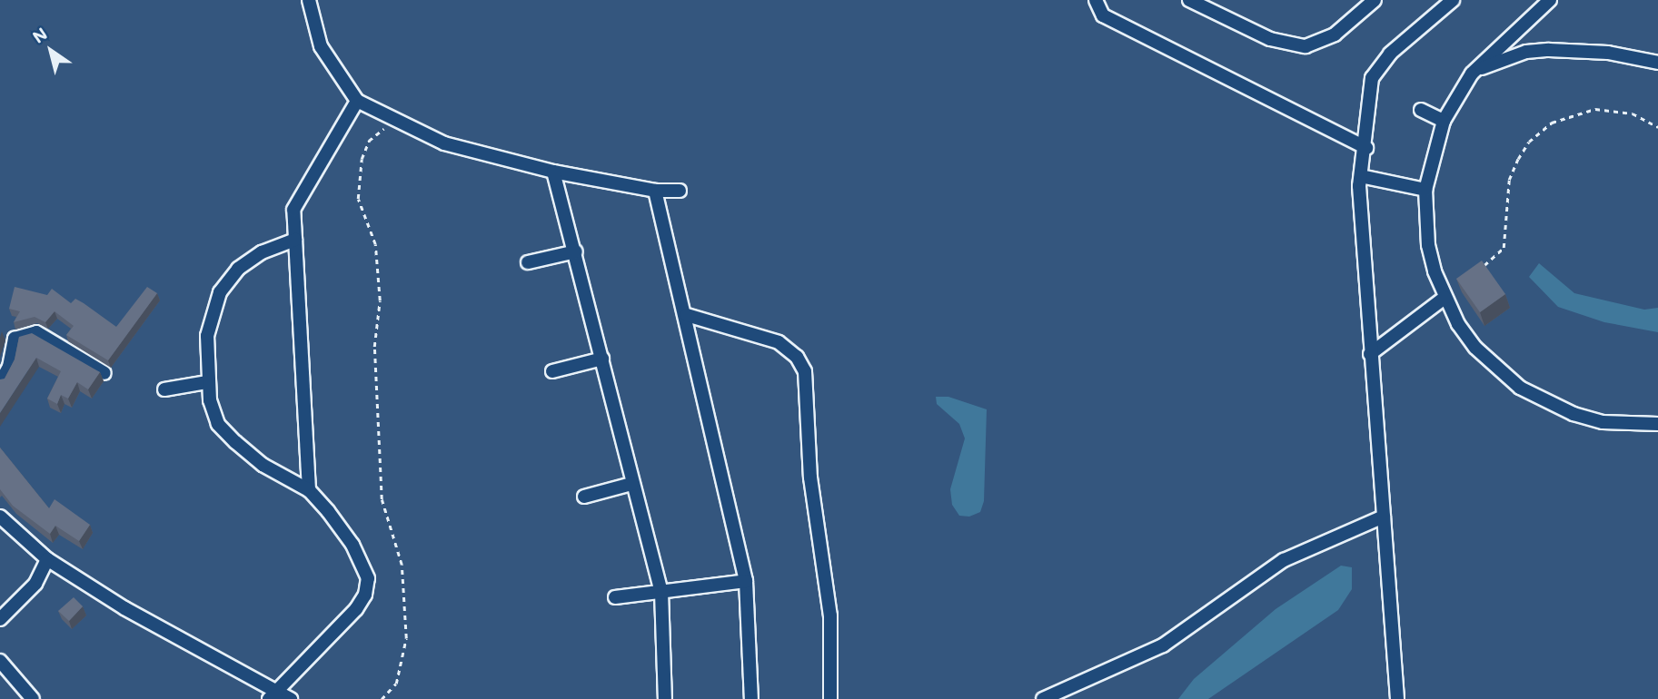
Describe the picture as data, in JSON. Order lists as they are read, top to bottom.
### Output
{
  "north": "top left"
}
